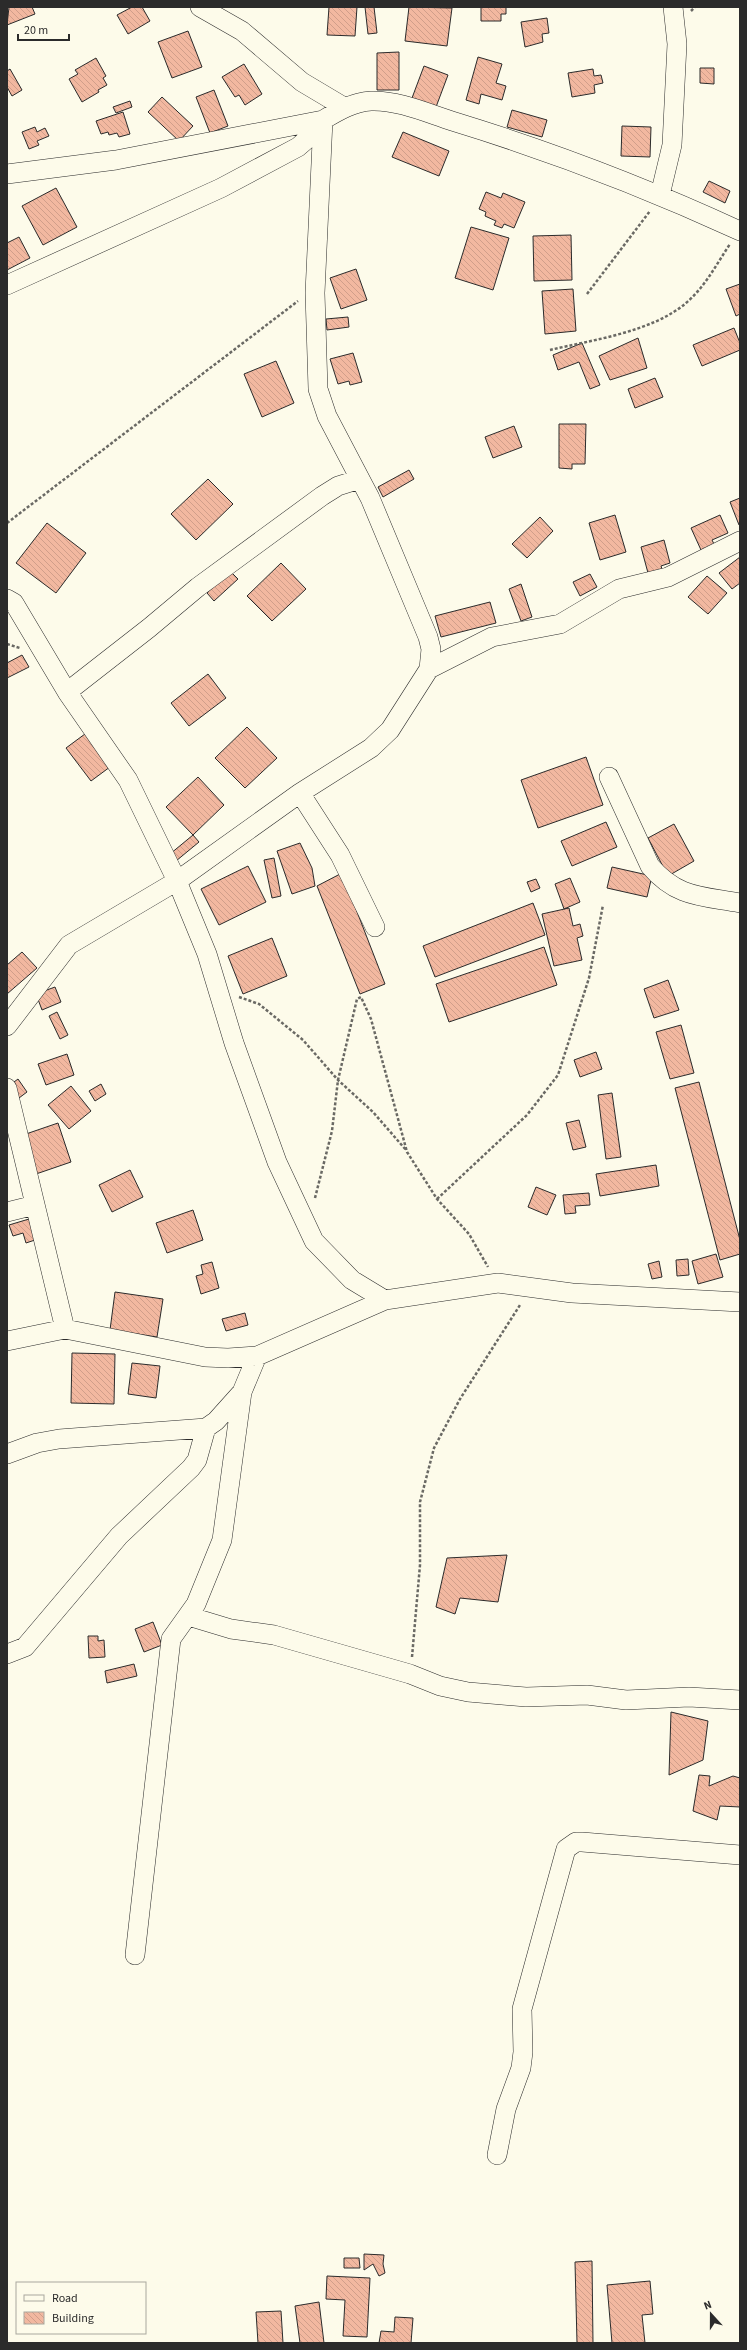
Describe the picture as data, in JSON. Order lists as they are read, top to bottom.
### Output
{
  "legend": ["Road", "Building"],
  "scale_bar": "20 m",
  "north": "top"
}
